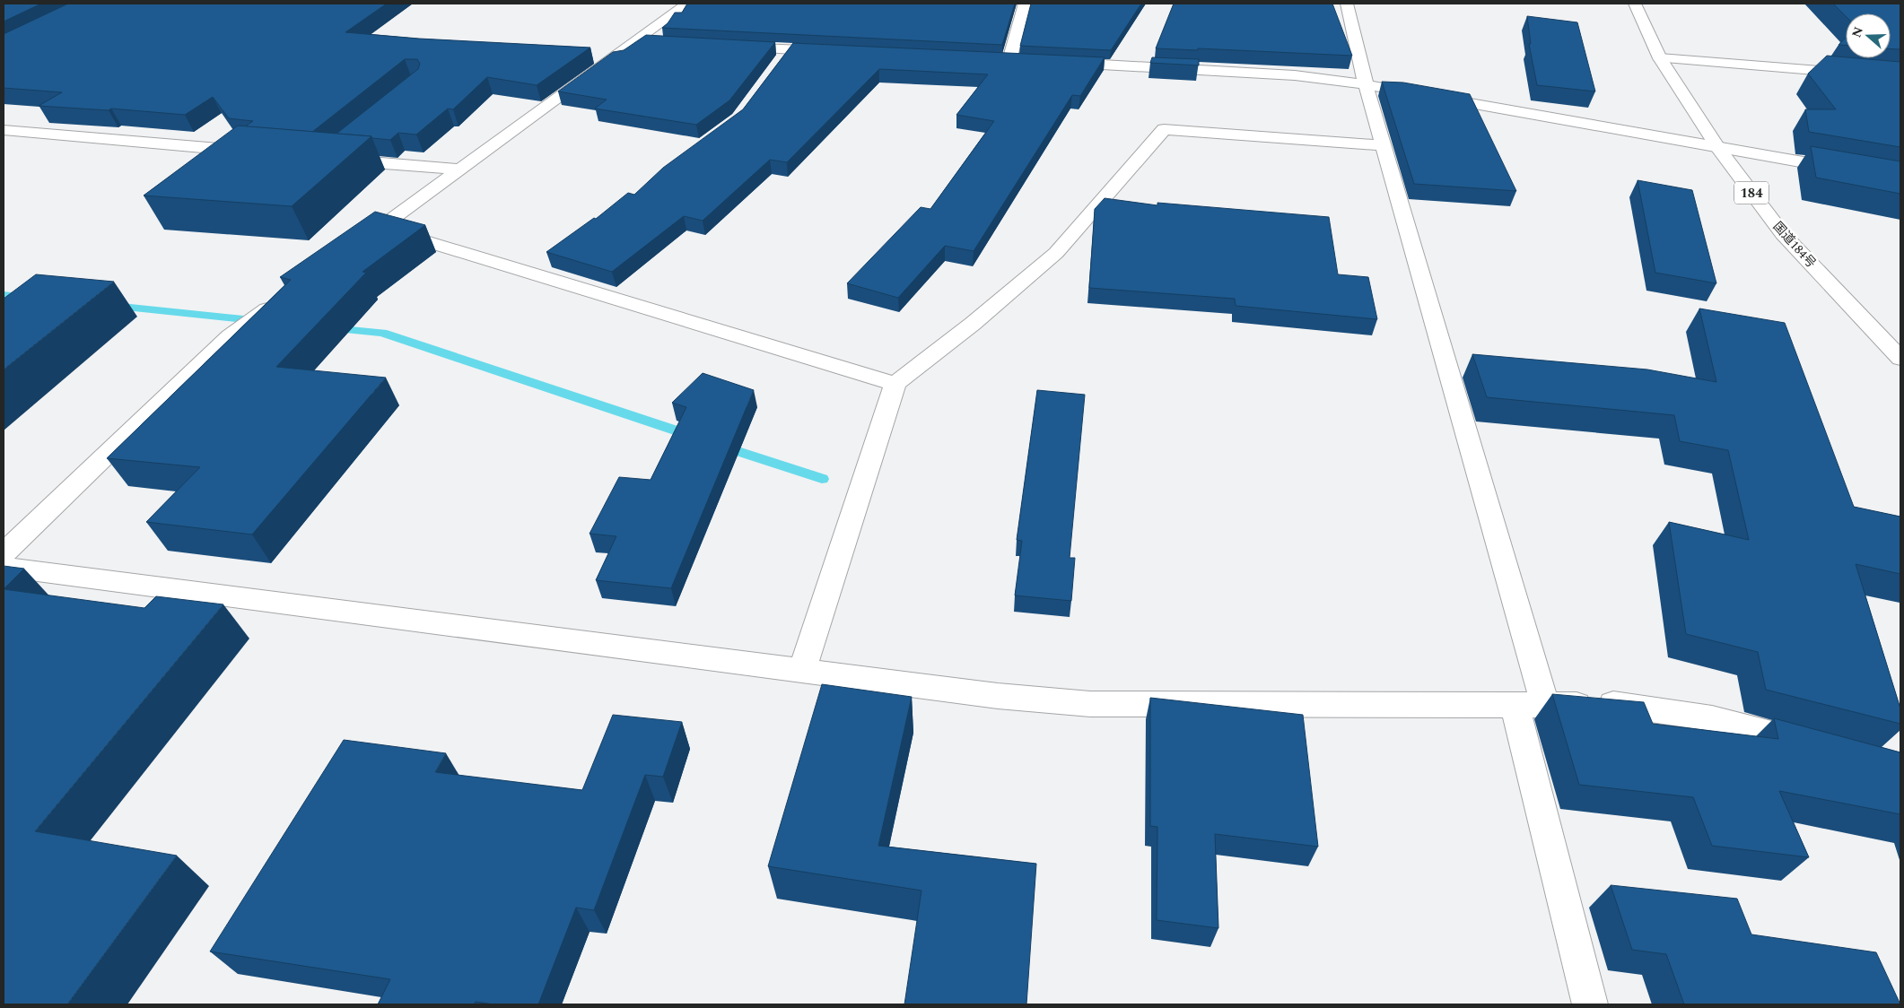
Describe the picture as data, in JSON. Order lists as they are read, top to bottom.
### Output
{
  "streets": {
    "main road": ["184", "国道184号"]
  },
  "north": "left"
}
